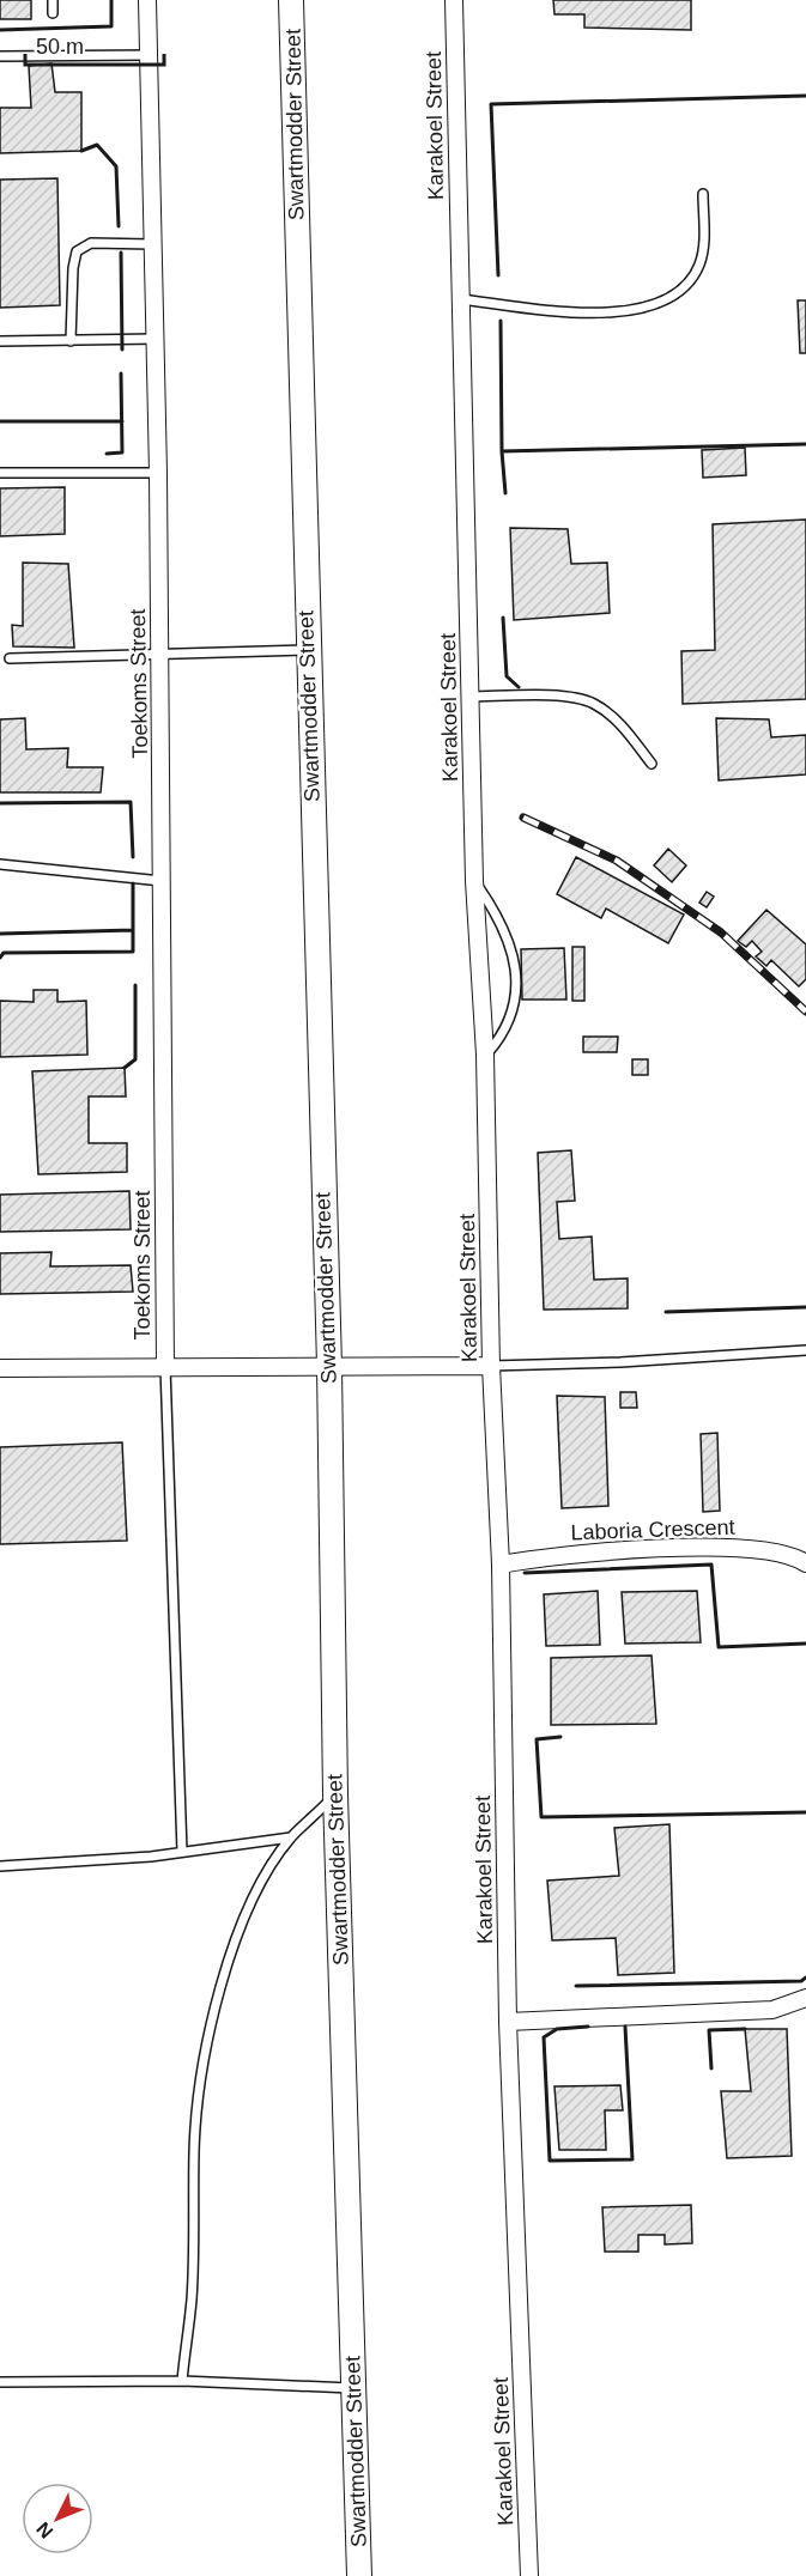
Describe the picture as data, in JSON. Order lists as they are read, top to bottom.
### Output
{
  "streets": {
    "main road": ["Swartmodder Street"],
    "street": ["Karakoel Street", "Toekoms Street", "Laboria Crescent"]
  },
  "crossings": [
    ["Karakoel Street", "Laboria Crescent"]
  ],
  "scale_bar": "50 m",
  "north": "bottom left"
}
